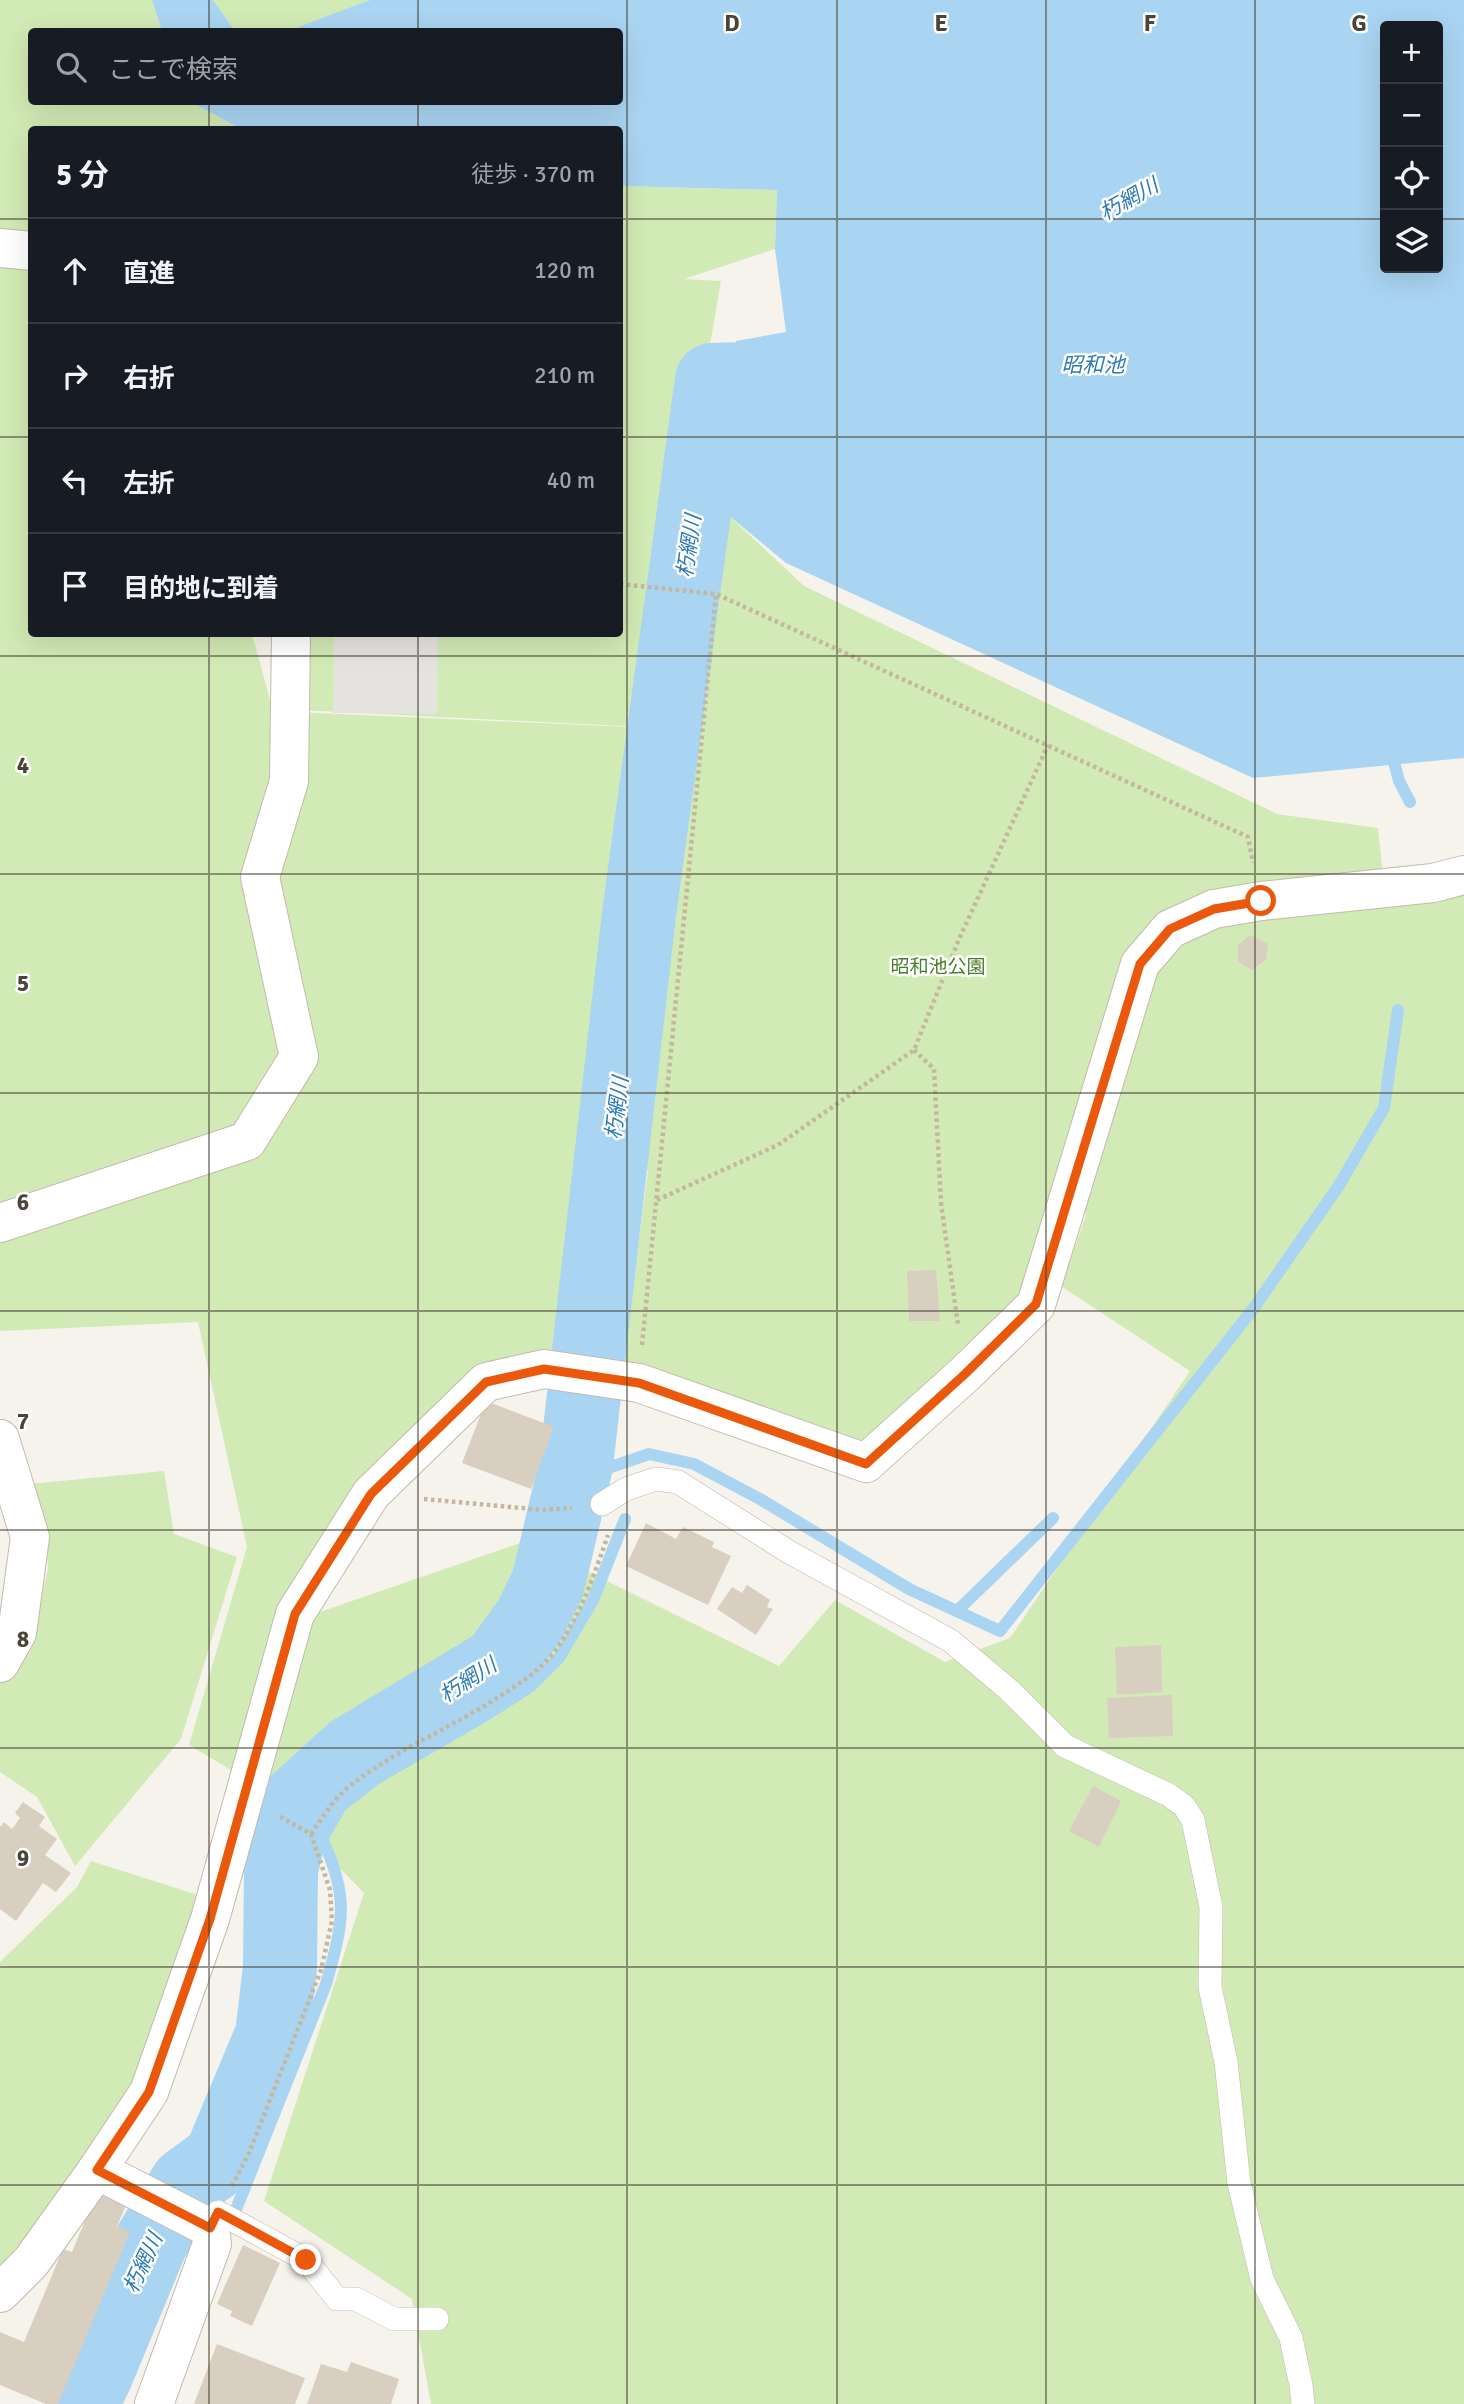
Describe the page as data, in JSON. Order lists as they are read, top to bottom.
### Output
{
  "water": ["朽網川", "昭和池"],
  "parks": ["昭和池公園"],
  "page": {
    "map_buttons": ["+", "−"],
    "search": "ここで検索",
    "heading": ["5 分", "徒歩 · 370 m"],
    "list": [
      ["直進", "120 m"],
      ["右折", "210 m"],
      ["左折", "40 m"],
      "目的地に到着"
    ]
  },
  "grid": {
    "columns": [
      "D",
      "E",
      "F",
      "G"
    ],
    "rows": [
      "4",
      "5",
      "6",
      "7",
      "8",
      "9"
    ]
  }
}
